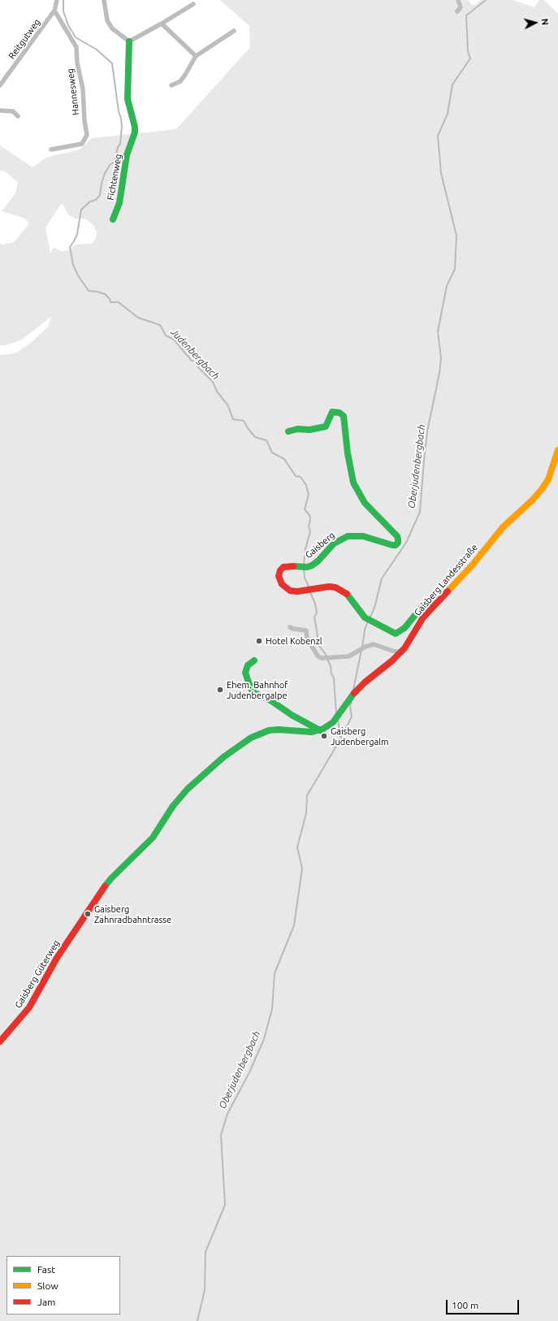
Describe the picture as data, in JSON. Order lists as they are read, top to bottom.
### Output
{
  "streets": {
    "street": [
      "Reitgutweg",
      "Hannesweg",
      "Fichtenweg",
      "Gaisberg",
      "Gaisberg Landesstraße",
      "Gaisberg Güterweg"
    ]
  },
  "crossings": [
    ["Reitgutweg", "Hannesweg"],
    ["Gaisberg", "Gaisberg Landesstraße"],
    ["Gaisberg Landesstraße", "Gaisberg Güterweg"]
  ],
  "water": ["Judenbergbach", "Oberjudenbergbach"],
  "places": [
    "Hotel Kobenzl",
    "Ehem. Bahnhof Judenbergalpe",
    "Gaisberg Judenbergalm",
    "Gaisberg Zahnradbahntrasse"
  ],
  "legend": ["Fast", "Slow", "Jam"],
  "scale_bar": "100 m",
  "north": "right"
}
